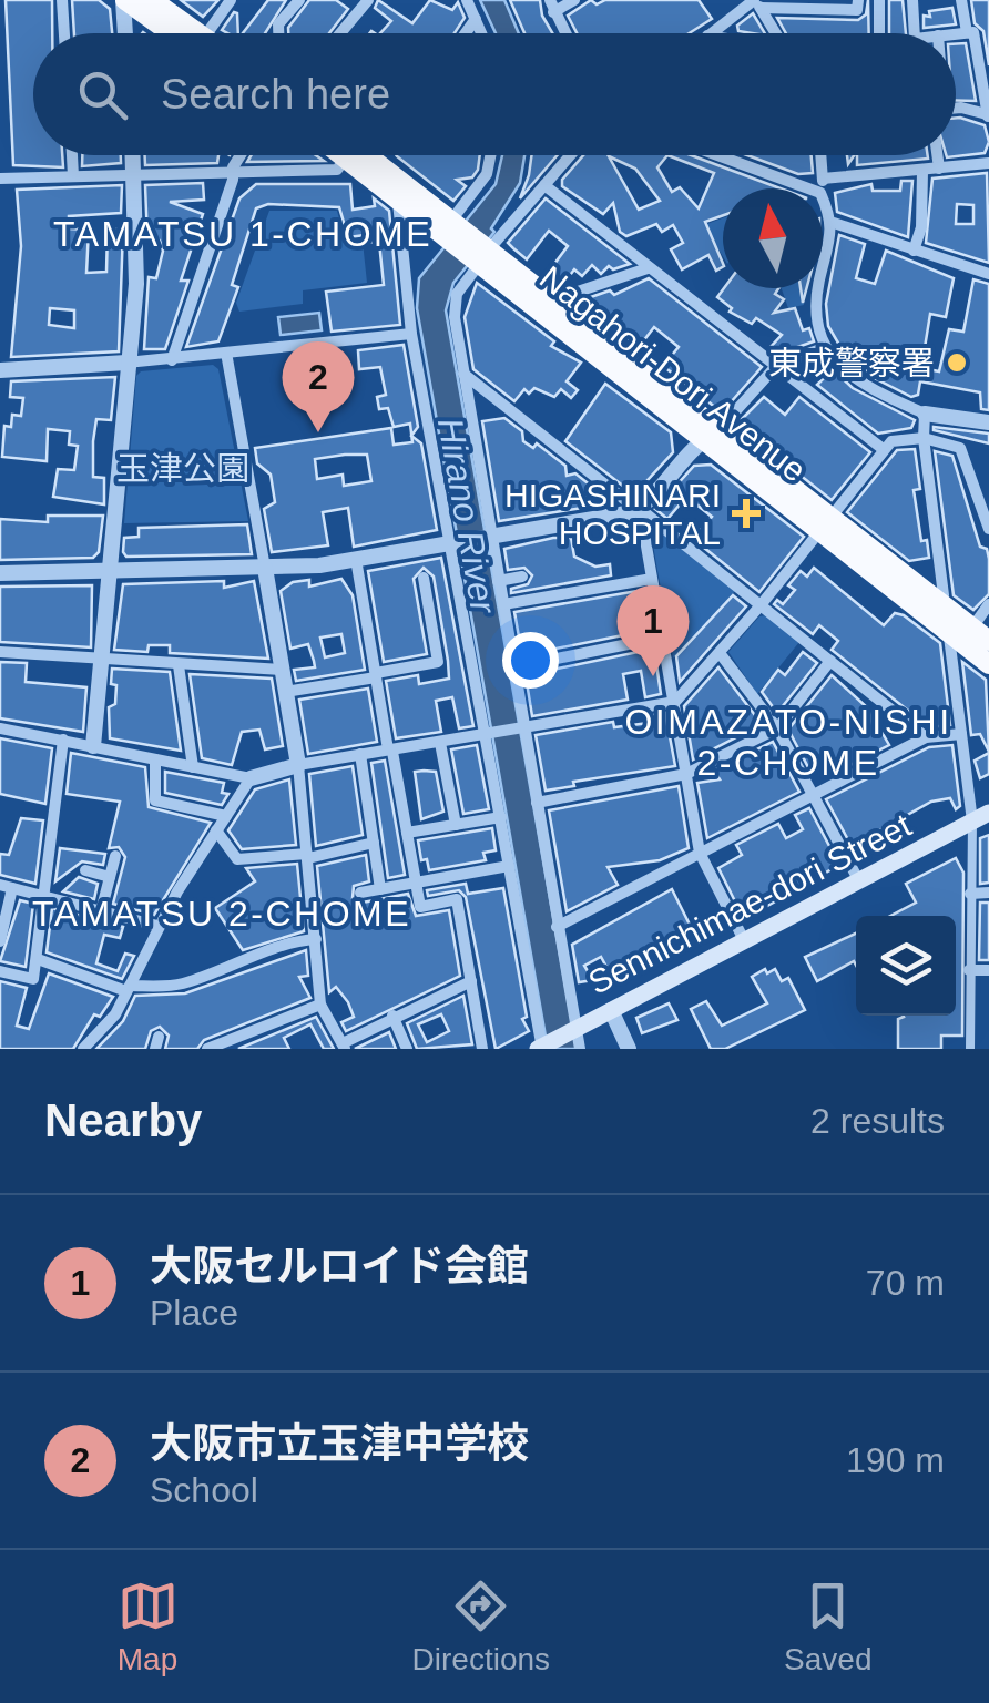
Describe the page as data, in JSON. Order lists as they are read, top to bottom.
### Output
{
  "streets": {
    "highway": ["Nagahori-Dori Avenue"],
    "main road": ["Sennichimae-dori Street"]
  },
  "districts": ["TAMATSU 1-CHOME", "OIMAZATO-NISHI 2-CHOME", "TAMATSU 2-CHOME"],
  "water": ["Hirano River"],
  "parks": ["玉津公園"],
  "places": {
    "other": ["東成警察署"],
    "health": ["HIGASHINARI HOSPITAL"]
  },
  "north": "top",
  "page": {
    "search": "Search here",
    "pins": ["2", "1"],
    "heading": ["Nearby", "2 results"],
    "list": [
      {
        "mark": "1",
        "name": "大阪セルロイド会館",
        "note": "Place",
        "value": "70 m"
      },
      {
        "mark": "2",
        "name": "大阪市立玉津中学校",
        "note": "School",
        "value": "190 m"
      }
    ],
    "nav": ["Map", "Directions", "Saved"]
  }
}
